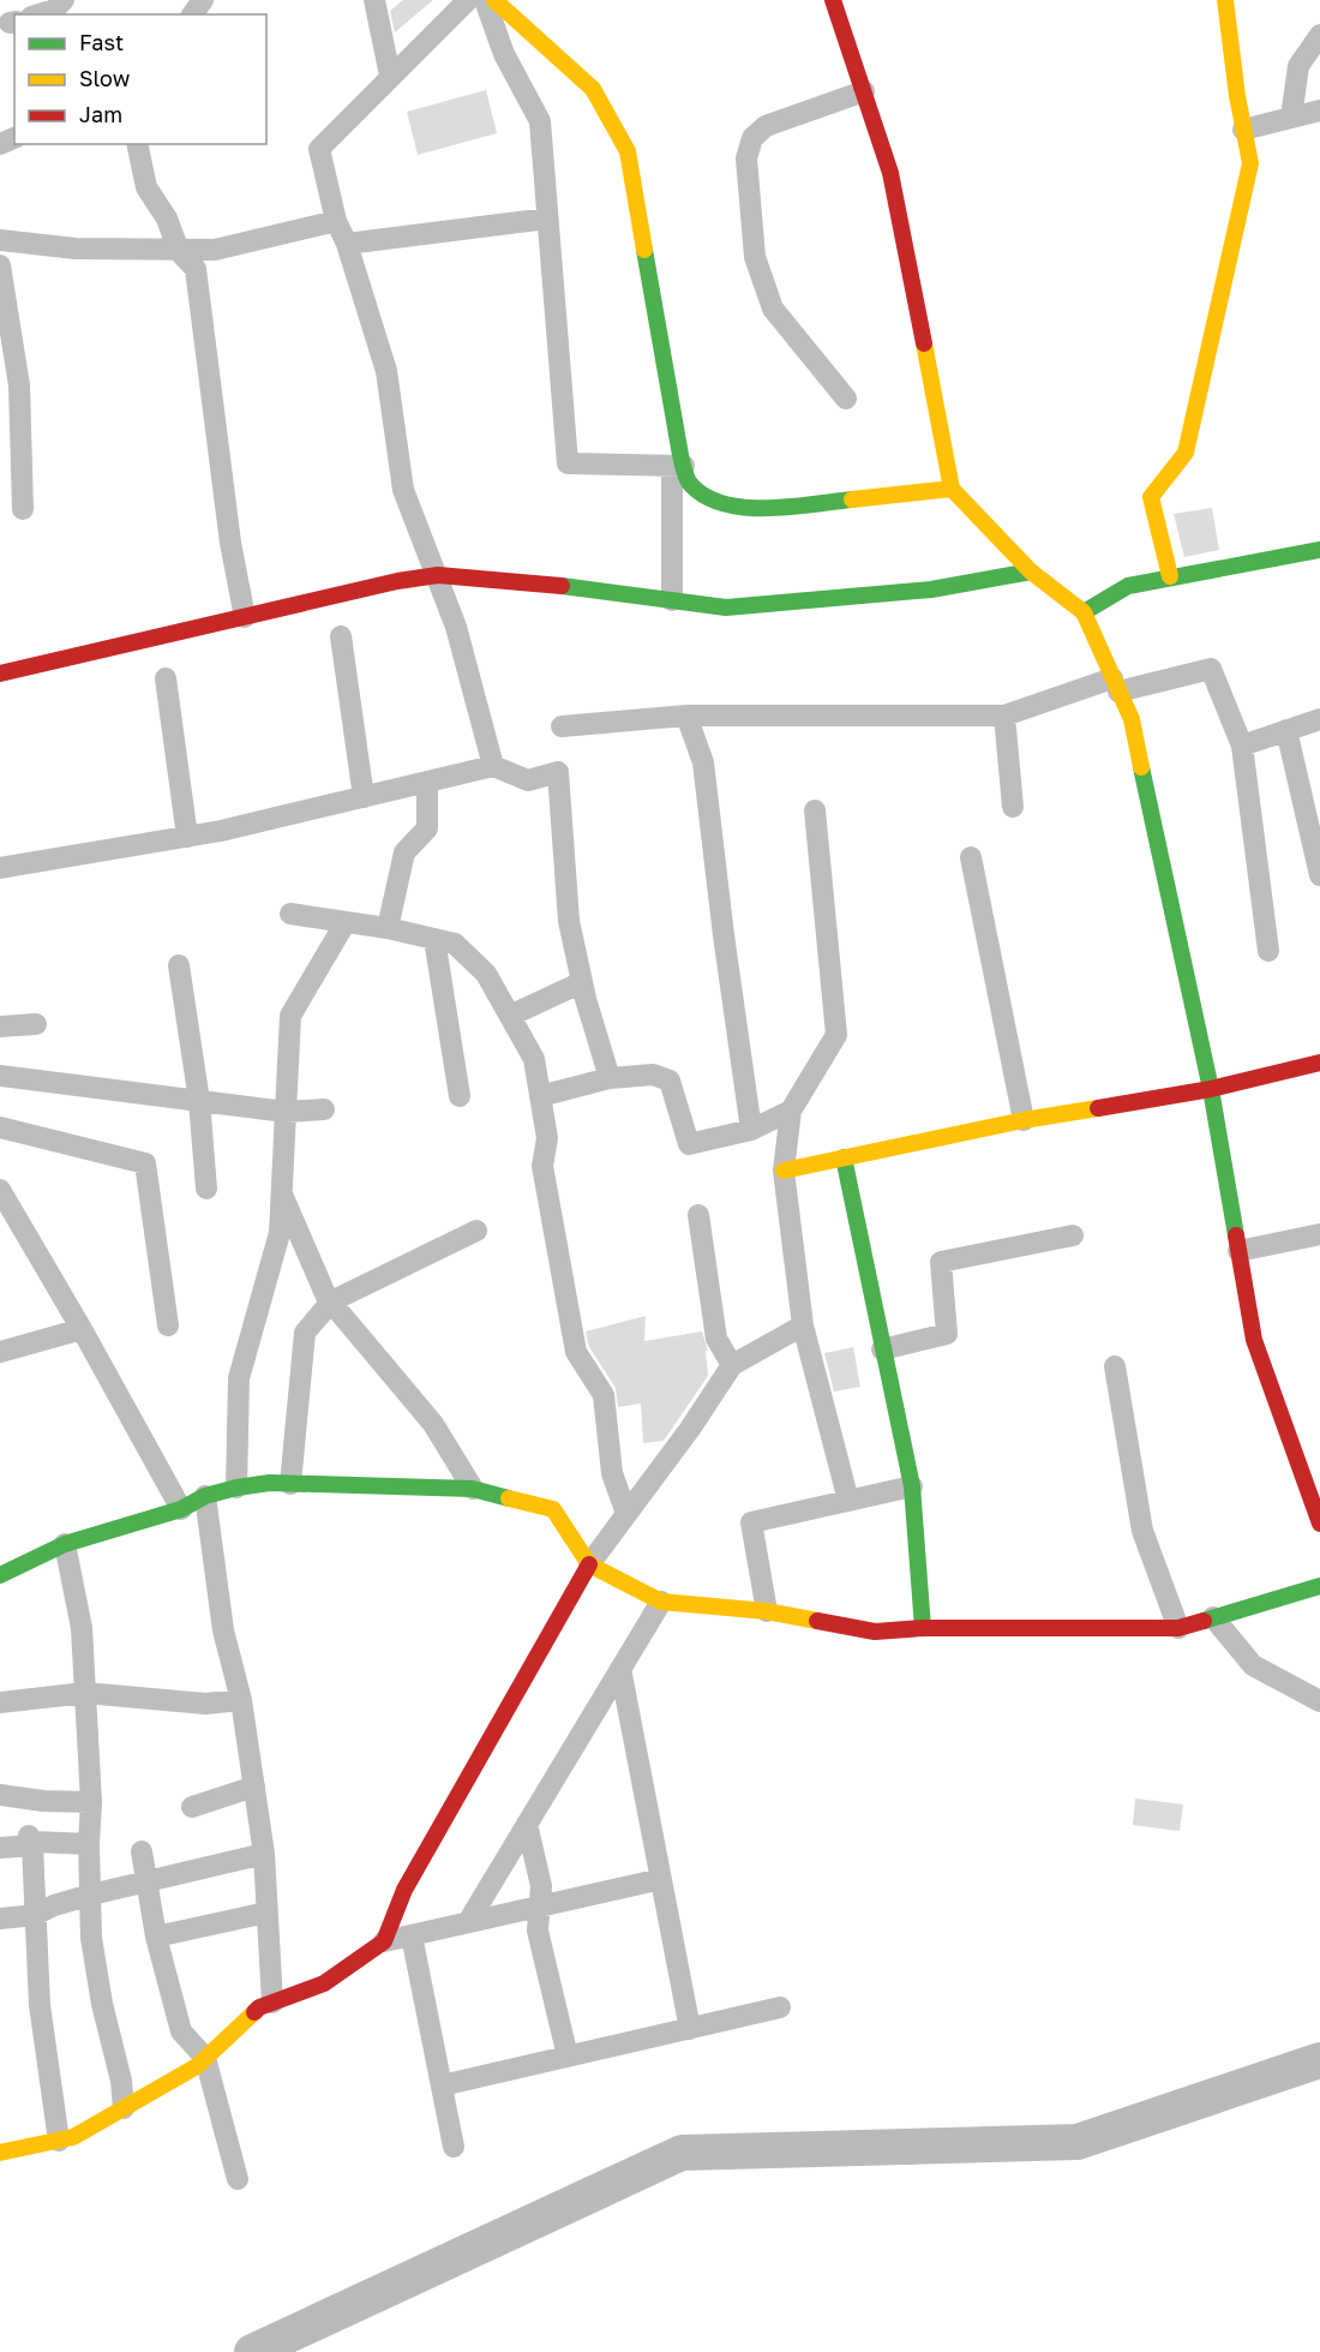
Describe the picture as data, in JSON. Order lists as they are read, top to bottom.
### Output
{
  "legend": ["Fast", "Slow", "Jam"]
}
